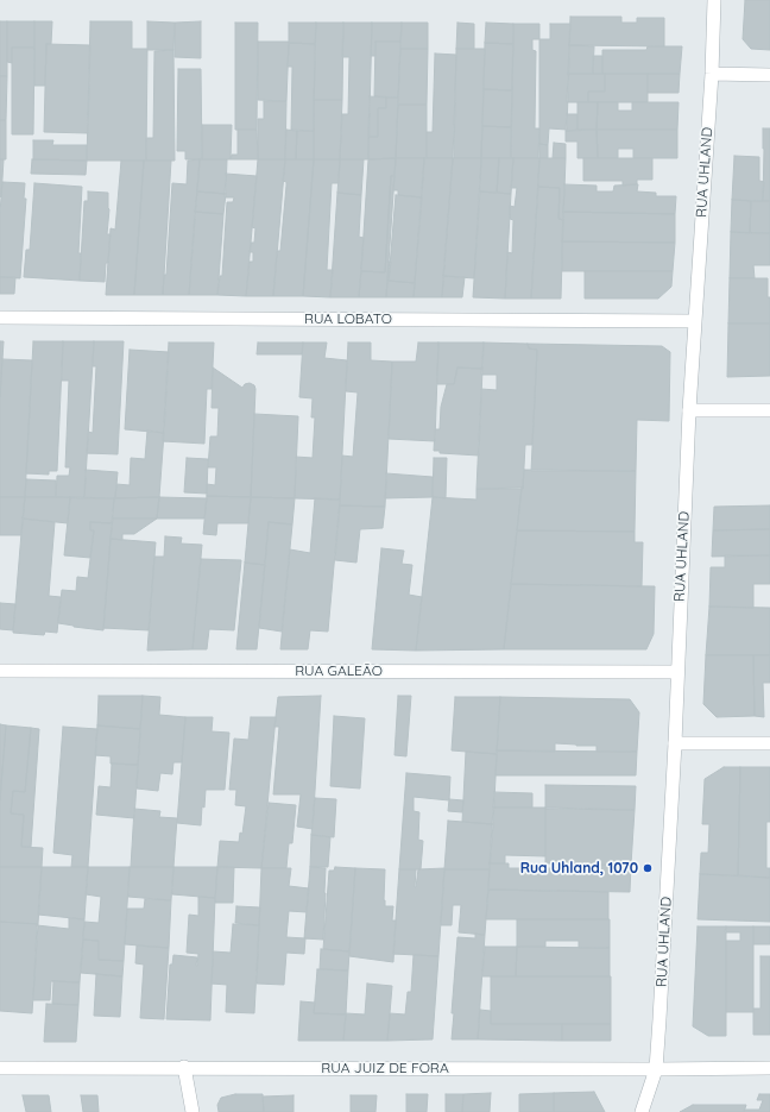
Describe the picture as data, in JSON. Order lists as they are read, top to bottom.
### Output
{
  "streets": {
    "street": [
      "RUA UHLAND",
      "RUA LOBATO",
      "RUA GALEÃO",
      "RUA JUIZ DE FORA"
    ]
  },
  "crossings": [
    ["RUA UHLAND", "RUA LOBATO"],
    ["RUA UHLAND", "RUA GALEÃO"],
    ["RUA UHLAND", "RUA JUIZ DE FORA"]
  ],
  "places": ["Rua Uhland, 1070"]
}
